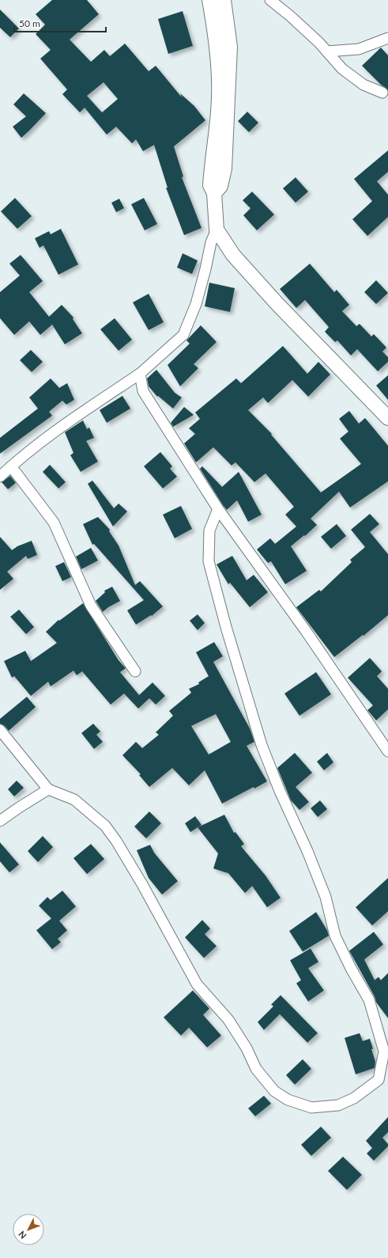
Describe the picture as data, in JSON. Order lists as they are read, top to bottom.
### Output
{
  "scale_bar": "50 m",
  "north": "bottom left"
}
